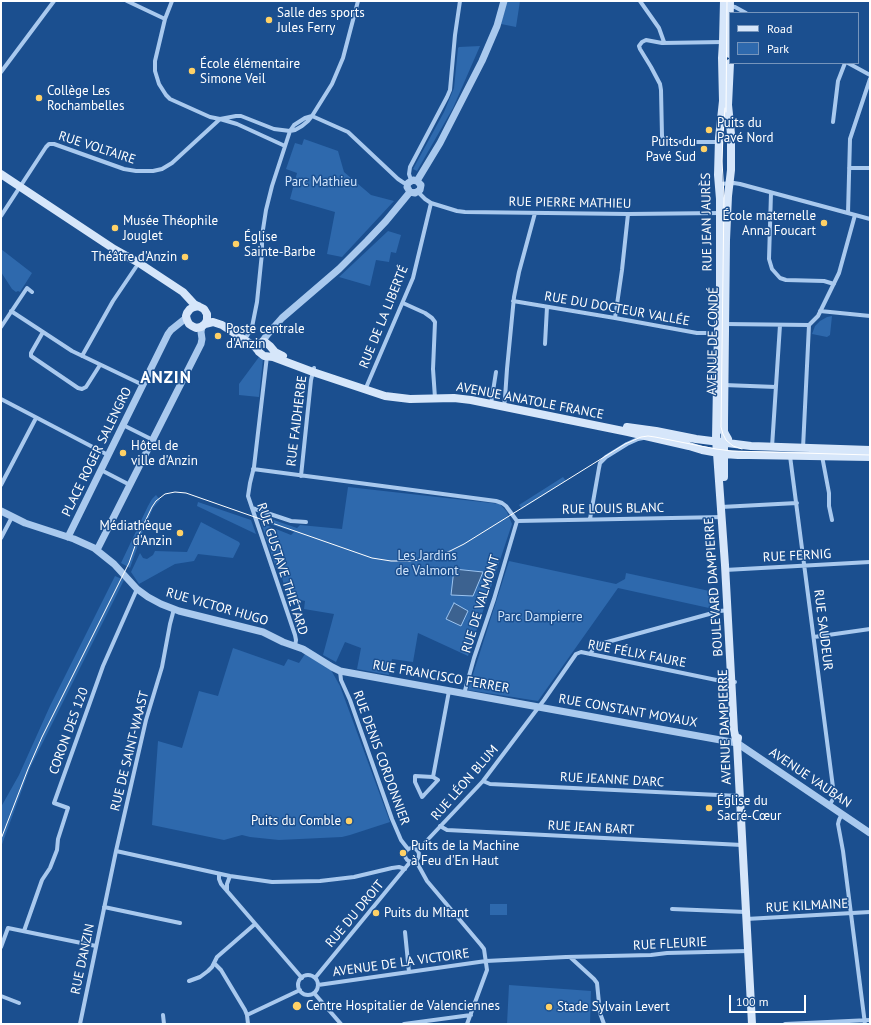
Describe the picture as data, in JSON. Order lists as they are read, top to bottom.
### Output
{
  "streets": {
    "main road": [
      "RUE JEAN JAURÈS",
      "AVENUE DE CONDÉ",
      "AVENUE ANATOLE FRANCE",
      "BOULEVARD DAMPIERRE",
      "AVENUE DAMPIERRE"
    ],
    "street": [
      "RUE VOLTAIRE",
      "RUE PIERRE MATHIEU",
      "RUE DU DOCTEUR VALLÉE",
      "RUE DE LA LIBERTÉ",
      "RUE FAIDHERBE",
      "PLACE ROGER SALENGRO",
      "RUE LOUIS BLANC",
      "RUE FERNIG",
      "RUE GUSTAVE THIÉTARD",
      "RUE DE VALMONT",
      "RUE VICTOR HUGO",
      "RUE SAUDEUR",
      "RUE FÉLIX FAURE",
      "RUE FRANCISCO FERRER",
      "RUE CONSTANT MOYAUX",
      "CORON DES 120",
      "RUE DE SAINT-WAAST",
      "RUE DENIS CORDONNIER",
      "AVENUE VAUBAN",
      "RUE JEANNE D'ARC",
      "RUE LÉON BLUM",
      "RUE JEAN BART",
      "RUE KILMAINE",
      "RUE DU DROIT",
      "RUE FLEURIE",
      "RUE D'ANZIN",
      "AVENUE DE LA VICTOIRE"
    ]
  },
  "crossings": [
    ["RUE PIERRE MATHIEU", "RUE JEAN JAURÈS"],
    ["RUE PIERRE MATHIEU", "RUE DE LA LIBERTÉ"],
    ["RUE PIERRE MATHIEU", "AVENUE DE CONDÉ"],
    ["RUE JEAN JAURÈS", "RUE DU DOCTEUR VALLÉE"],
    ["RUE JEAN JAURÈS", "AVENUE DE CONDÉ"],
    ["RUE JEAN JAURÈS", "AVENUE ANATOLE FRANCE"],
    ["RUE DE LA LIBERTÉ", "AVENUE ANATOLE FRANCE"],
    ["AVENUE DE CONDÉ", "AVENUE ANATOLE FRANCE"],
    ["AVENUE ANATOLE FRANCE", "RUE FAIDHERBE"],
    ["AVENUE ANATOLE FRANCE", "PLACE ROGER SALENGRO"],
    ["AVENUE ANATOLE FRANCE", "RUE GUSTAVE THIÉTARD"],
    ["AVENUE ANATOLE FRANCE", "RUE SAUDEUR"],
    ["RUE FAIDHERBE", "RUE LOUIS BLANC"],
    ["RUE FAIDHERBE", "RUE GUSTAVE THIÉTARD"],
    ["RUE FAIDHERBE", "RUE DE VALMONT"],
    ["PLACE ROGER SALENGRO", "RUE VICTOR HUGO"],
    ["RUE LOUIS BLANC", "BOULEVARD DAMPIERRE"],
    ["RUE LOUIS BLANC", "RUE DE VALMONT"],
    ["RUE FERNIG", "BOULEVARD DAMPIERRE"],
    ["RUE FERNIG", "RUE SAUDEUR"],
    ["RUE GUSTAVE THIÉTARD", "RUE VICTOR HUGO"],
    ["BOULEVARD DAMPIERRE", "RUE FÉLIX FAURE"],
    ["BOULEVARD DAMPIERRE", "RUE CONSTANT MOYAUX"],
    ["BOULEVARD DAMPIERRE", "AVENUE DAMPIERRE"],
    ["BOULEVARD DAMPIERRE", "AVENUE VAUBAN"],
    ["RUE DE VALMONT", "RUE FRANCISCO FERRER"],
    ["RUE VICTOR HUGO", "RUE FRANCISCO FERRER"],
    ["RUE VICTOR HUGO", "CORON DES 120"],
    ["RUE VICTOR HUGO", "RUE DE SAINT-WAAST"],
    ["RUE VICTOR HUGO", "RUE DENIS CORDONNIER"],
    ["RUE SAUDEUR", "AVENUE VAUBAN"],
    ["RUE FÉLIX FAURE", "RUE FRANCISCO FERRER"],
    ["RUE FÉLIX FAURE", "RUE CONSTANT MOYAUX"],
    ["RUE FÉLIX FAURE", "RUE LÉON BLUM"],
    ["RUE FRANCISCO FERRER", "RUE CONSTANT MOYAUX"],
    ["RUE FRANCISCO FERRER", "RUE DENIS CORDONNIER"],
    ["RUE FRANCISCO FERRER", "RUE LÉON BLUM"],
    ["RUE CONSTANT MOYAUX", "AVENUE DAMPIERRE"],
    ["RUE CONSTANT MOYAUX", "AVENUE VAUBAN"],
    ["RUE CONSTANT MOYAUX", "RUE LÉON BLUM"],
    ["AVENUE DAMPIERRE", "AVENUE VAUBAN"],
    ["AVENUE DAMPIERRE", "RUE JEANNE D'ARC"],
    ["AVENUE DAMPIERRE", "RUE JEAN BART"],
    ["AVENUE DAMPIERRE", "RUE KILMAINE"],
    ["AVENUE DAMPIERRE", "RUE FLEURIE"],
    ["RUE DE SAINT-WAAST", "RUE D'ANZIN"],
    ["RUE DENIS CORDONNIER", "RUE LÉON BLUM"],
    ["RUE DENIS CORDONNIER", "RUE DU DROIT"],
    ["RUE JEANNE D'ARC", "RUE LÉON BLUM"],
    ["RUE LÉON BLUM", "RUE JEAN BART"],
    ["RUE LÉON BLUM", "RUE DU DROIT"],
    ["RUE DU DROIT", "AVENUE DE LA VICTOIRE"],
    ["RUE FLEURIE", "AVENUE DE LA VICTOIRE"]
  ],
  "districts": ["ANZIN"],
  "parks": ["Parc Mathieu", "Les Jardins de Valmont", "Parc Dampierre"],
  "places": [
    "Salle des sports Jules Ferry",
    "École élémentaire Simone Veil",
    "Collège Les Rochambelles",
    "Puits du Pavé Nord",
    "Puits du Pavé Sud",
    "École maternelle Anna Foucart",
    "Musée Théophile Jouglet",
    "Église Sainte-Barbe",
    "Théâtre d'Anzin",
    "Poste centrale d'Anzin",
    "Hôtel de ville d'Anzin",
    "Médiathèque d'Anzin",
    "Église du Sacré-Cœur",
    "Puits du Comble",
    "Puits de la Machine à Feu d'En Haut",
    "Puits du MItant",
    "Centre Hospitalier de Valenciennes",
    "Stade Sylvain Levert"
  ],
  "legend": ["Road", "Park"],
  "scale_bar": "100 m"
}
